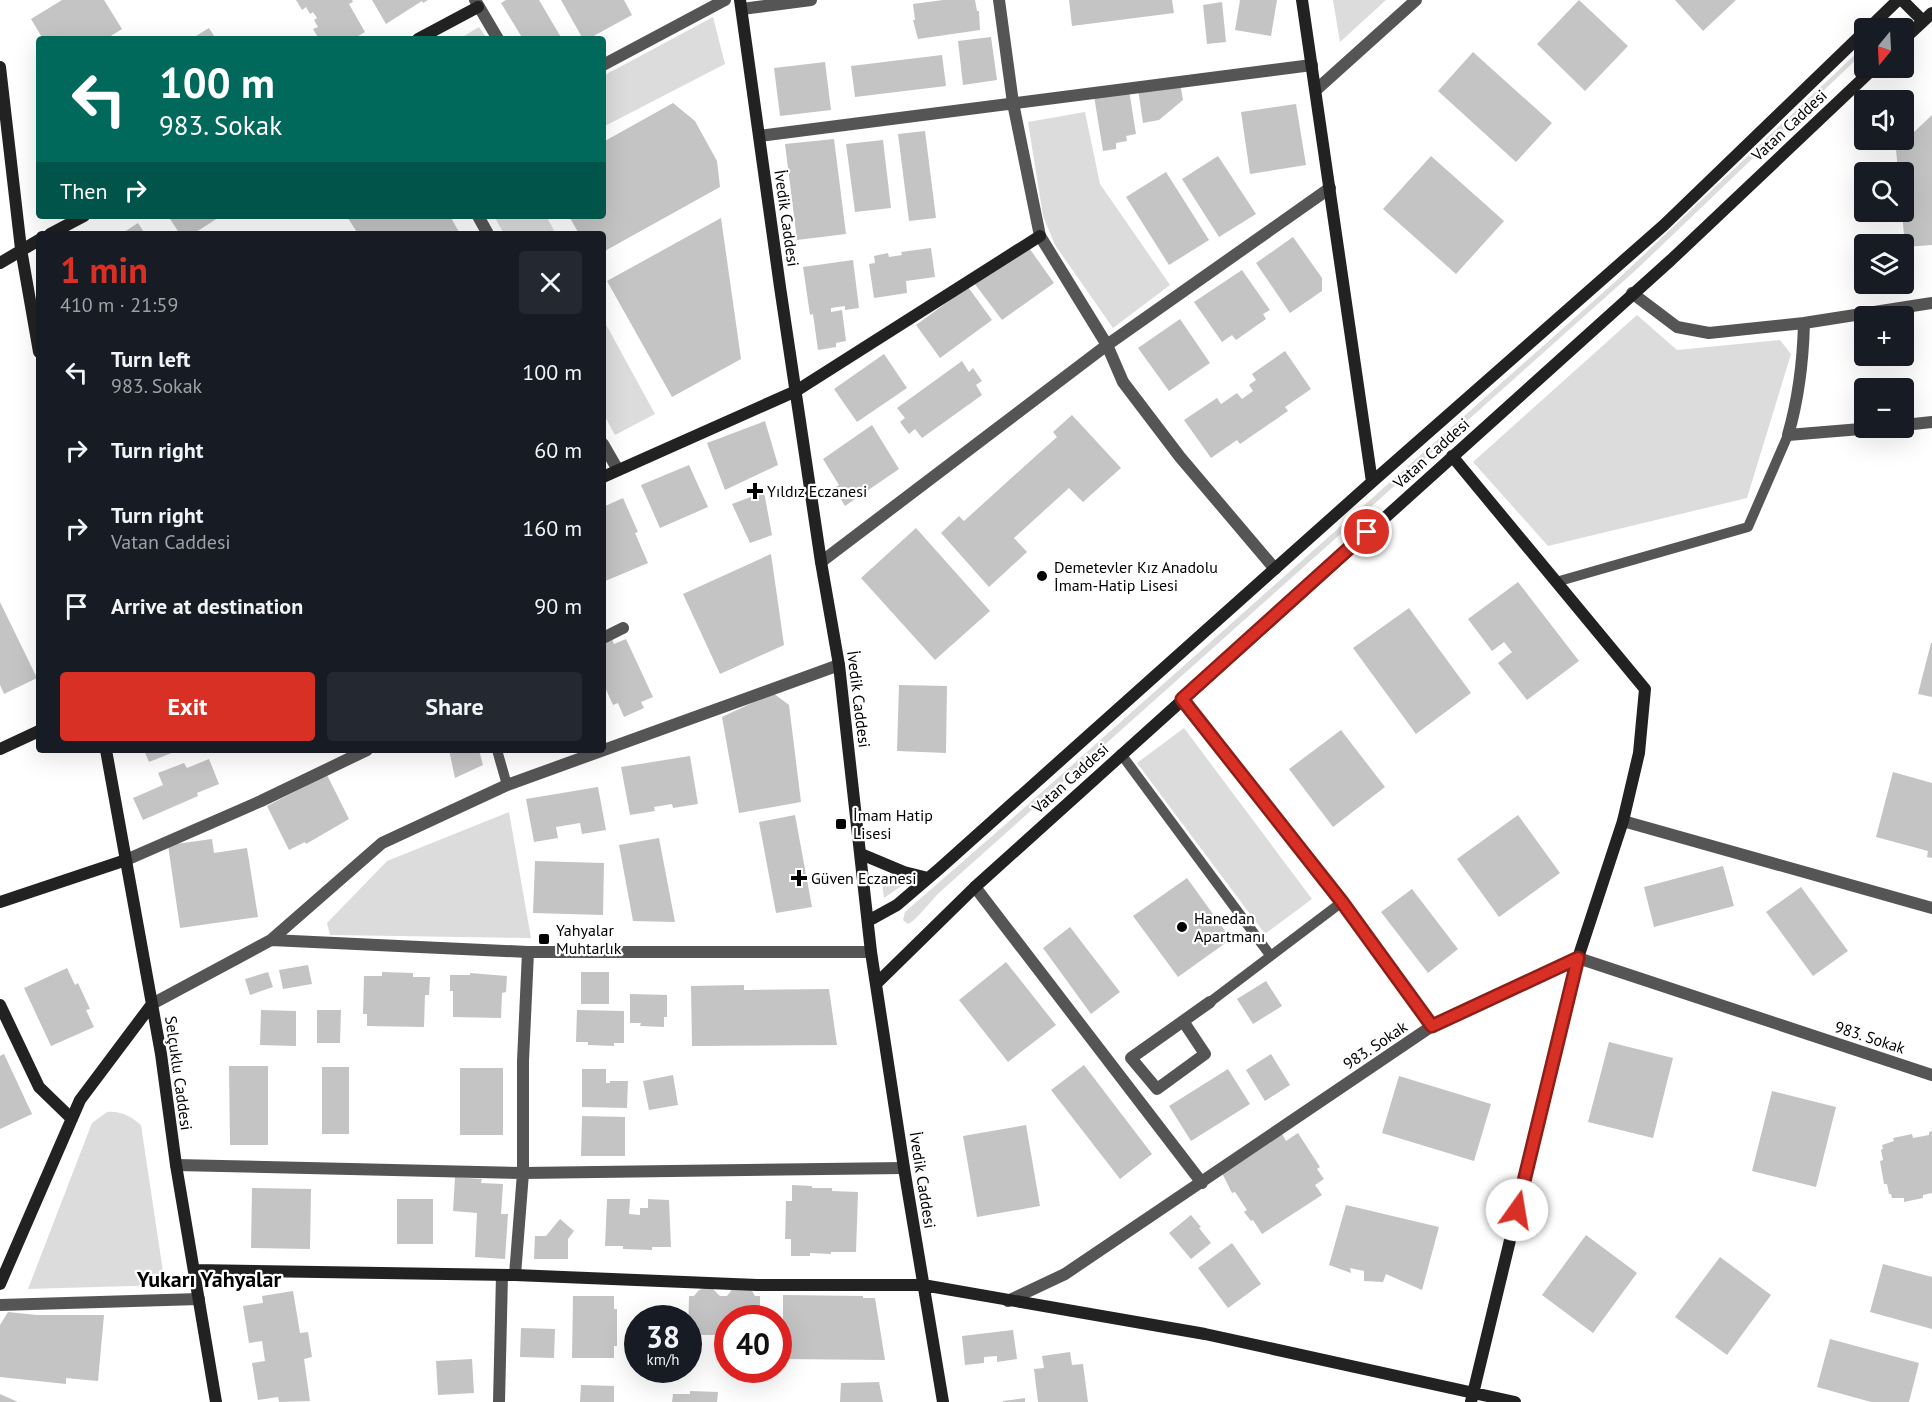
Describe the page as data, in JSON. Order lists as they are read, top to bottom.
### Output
{
  "streets": {
    "street": [
      "Vatan Caddesi",
      "İvedik Caddesi",
      "983. Sokak",
      "Selçuklu Caddesi"
    ]
  },
  "crossings": [
    ["Vatan Caddesi", "İvedik Caddesi"]
  ],
  "districts": ["Yukarı Yahyalar"],
  "places": {
    "health": ["Yıldız Eczanesi", "Güven Eczanesi"],
    "other": ["Demetevler Kız Anadolu İmam-Hatip Lisesi", "Hanedan Apartmanı"],
    "transit": ["İmam Hatip Lisesi", "Yahyalar Muhtarlık"]
  },
  "north": "bottom",
  "page": {
    "map_buttons": ["+", "−"],
    "turn": ["100 m", "983. Sokak"],
    "then": "Then",
    "heading": ["1 min", "410 m · 21:59"],
    "list": [
      {
        "name": "Turn left",
        "note": "983. Sokak",
        "value": "100 m"
      },
      {
        "name": "Turn right",
        "value": "60 m"
      },
      {
        "name": "Turn right",
        "note": "Vatan Caddesi",
        "value": "160 m"
      },
      {
        "name": "Arrive at destination",
        "value": "90 m"
      }
    ],
    "buttons": ["Exit", "Share"],
    "speed": "38 km/h",
    "limit": "40"
  }
}
